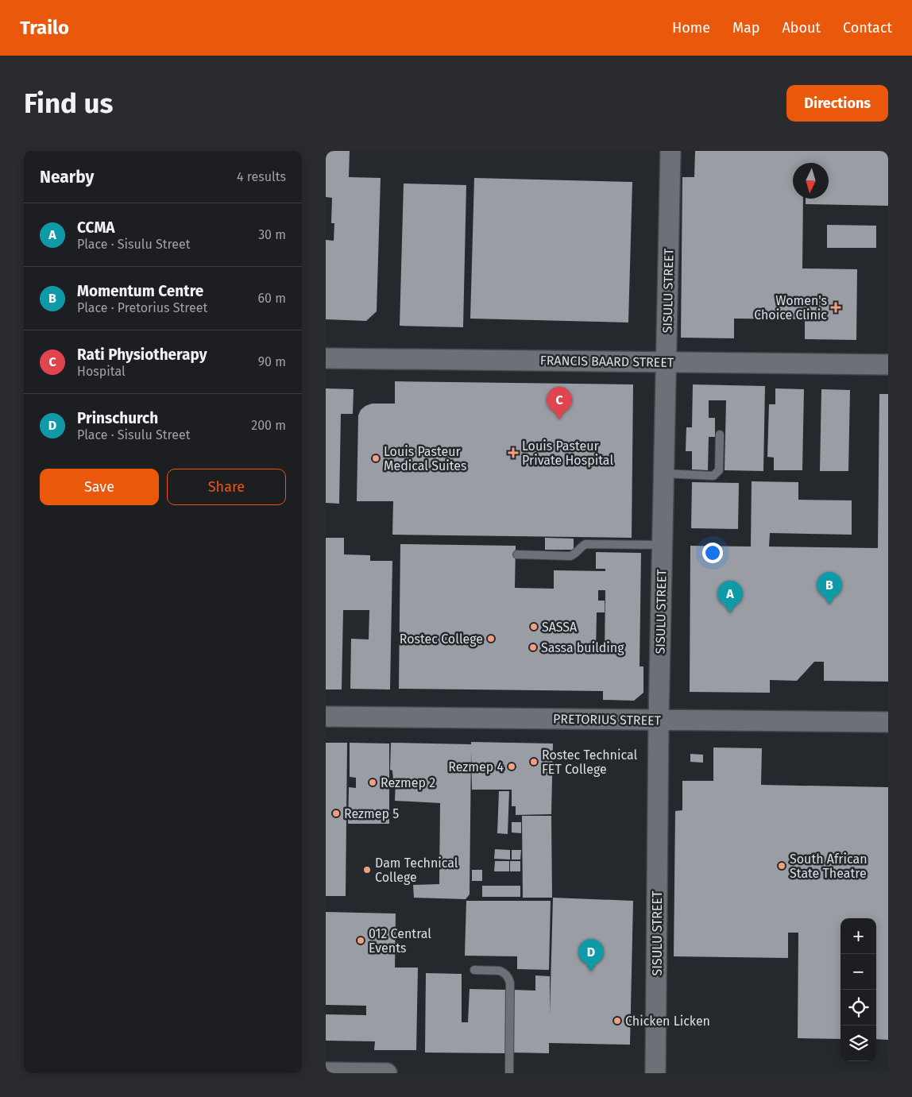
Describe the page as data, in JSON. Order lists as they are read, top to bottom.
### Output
{
  "streets": {
    "street": ["SISULU STREET", "FRANCIS BAARD STREET", "PRETORIUS STREET"]
  },
  "crossings": [
    ["SISULU STREET", "FRANCIS BAARD STREET"],
    ["SISULU STREET", "PRETORIUS STREET"]
  ],
  "places": {
    "health": ["Women's Choice Clinic", "Louis Pasteur Private Hospital"],
    "other": [
      "Louis Pasteur Medical Suites",
      "SASSA",
      "Rostec College",
      "Sassa building",
      "Rostec Technical FET College",
      "Rezmep 4",
      "Rezmep 2",
      "Rezmep 5",
      "South African State Theatre",
      "Dam Technical College",
      "012 Central Events",
      "Chicken Licken"
    ]
  },
  "north": "bottom",
  "page": {
    "header": "Trailo",
    "nav": [
      "Home",
      "Map",
      "About",
      "Contact"
    ],
    "buttons": [
      "Directions",
      ["Save", "Share"]
    ],
    "title": "Find us",
    "heading": ["Nearby", "4 results"],
    "list": [
      {
        "mark": "A",
        "name": "CCMA",
        "note": "Place · Sisulu Street",
        "value": "30 m"
      },
      {
        "mark": "B",
        "name": "Momentum Centre",
        "note": "Place · Pretorius Street",
        "value": "60 m"
      },
      {
        "mark": "C",
        "name": "Rati Physiotherapy",
        "note": "Hospital",
        "value": "90 m"
      },
      {
        "mark": "D",
        "name": "Prinschurch",
        "note": "Place · Sisulu Street",
        "value": "200 m"
      }
    ],
    "pins": [
      "C",
      "B",
      "A",
      "D"
    ],
    "map_buttons": ["+", "−"]
  }
}
